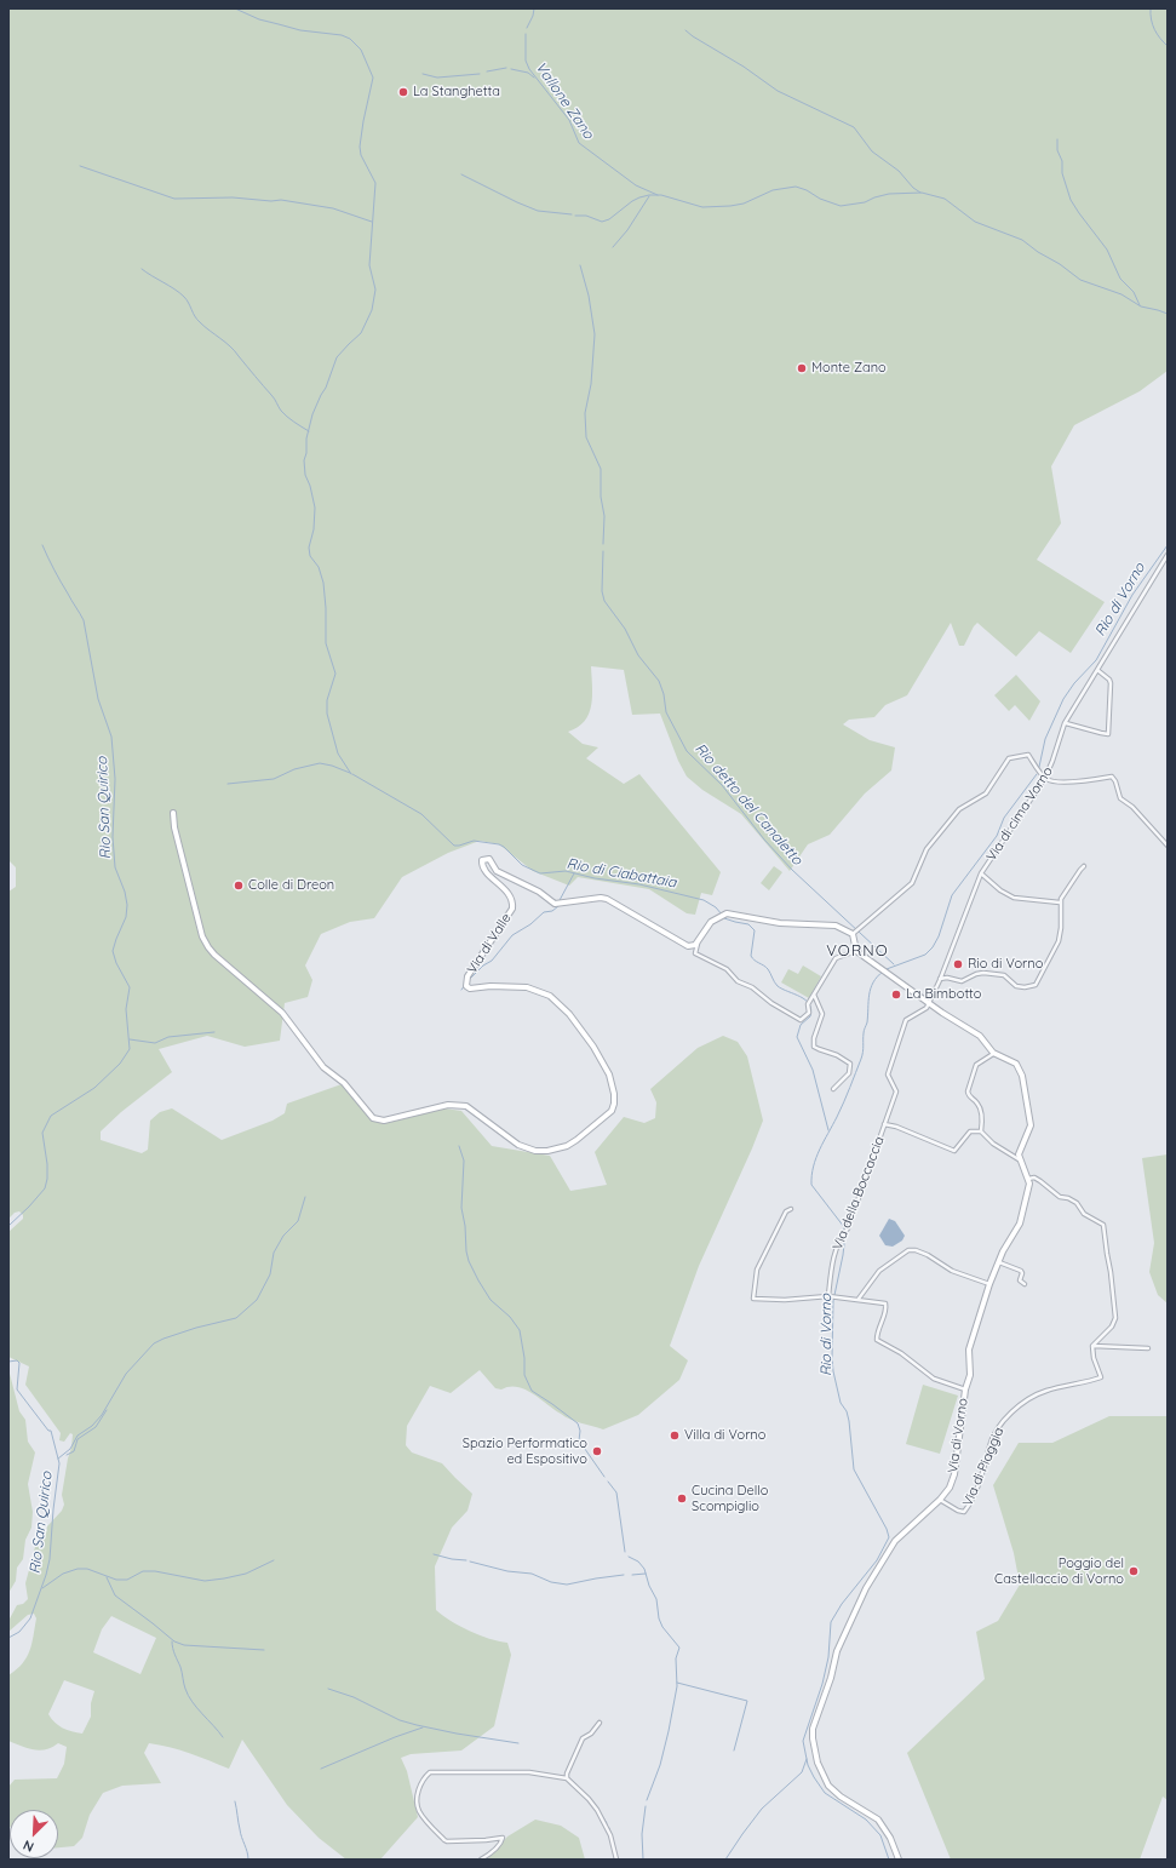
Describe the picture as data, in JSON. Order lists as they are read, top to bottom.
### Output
{
  "streets": {
    "street": [
      "Via di cima Vorno",
      "Via di Valle",
      "Via della Boccaccia",
      "Via di Vorno",
      "Via di Piaggia"
    ]
  },
  "crossings": [
    ["Via di cima Vorno", "Via della Boccaccia"],
    ["Via di Vorno", "Via di Piaggia"]
  ],
  "districts": ["VORNO"],
  "water": [
    "Vallone Zano",
    "Rio di Vorno",
    "Rio detto del Canaletto",
    "Rio San Quirico",
    "Rio di Ciabattaia"
  ],
  "places": [
    "La Stanghetta",
    "Monte Zano",
    "Colle di Dreon",
    "Rio di Vorno",
    "La Bimbotto",
    "Villa di Vorno",
    "Spazio Performatico ed Espositivo",
    "Cucina Dello Scompiglio",
    "Poggio del Castellaccio di Vorno"
  ],
  "north": "bottom left"
}
